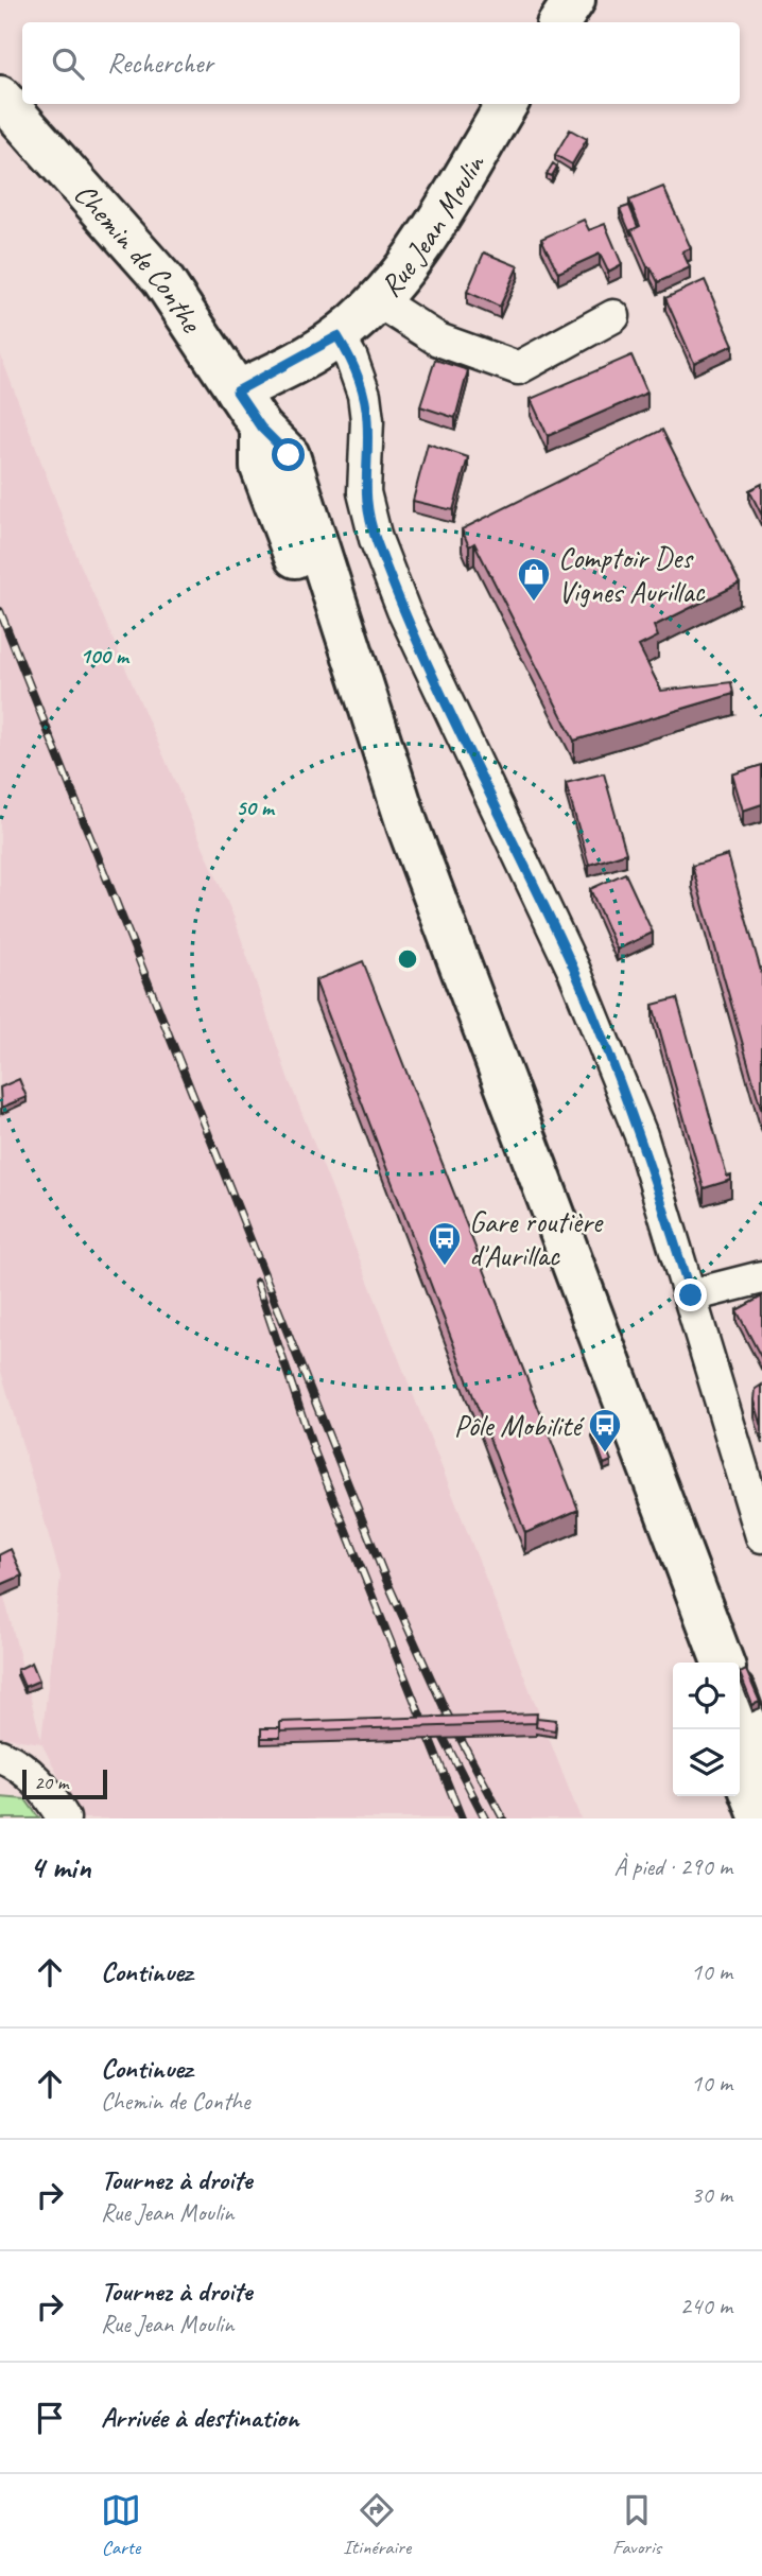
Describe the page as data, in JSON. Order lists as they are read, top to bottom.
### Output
{
  "streets": {
    "street": ["Rue Jean Moulin", "Chemin de Conthe"]
  },
  "crossings": [
    ["Rue Jean Moulin", "Chemin de Conthe"]
  ],
  "places": {
    "shop": ["Comptoir Des Vignes Aurillac"],
    "bus stop": ["Gare routière d'Aurillac", "Pôle Mobilité"]
  },
  "scale_bar": "20 m",
  "page": {
    "search": "Rechercher",
    "scale": "20 m",
    "heading": ["4 min", "À pied · 290 m"],
    "list": [
      ["Continuez", "10 m"],
      ["Continuez", "Chemin de Conthe", "10 m"],
      ["Tournez à droite", "Rue Jean Moulin", "30 m"],
      ["Tournez à droite", "Rue Jean Moulin", "240 m"],
      "Arrivée à destination"
    ],
    "nav": ["Carte", "Itinéraire", "Favoris"]
  },
  "rings": ["100 m", "50 m"]
}
